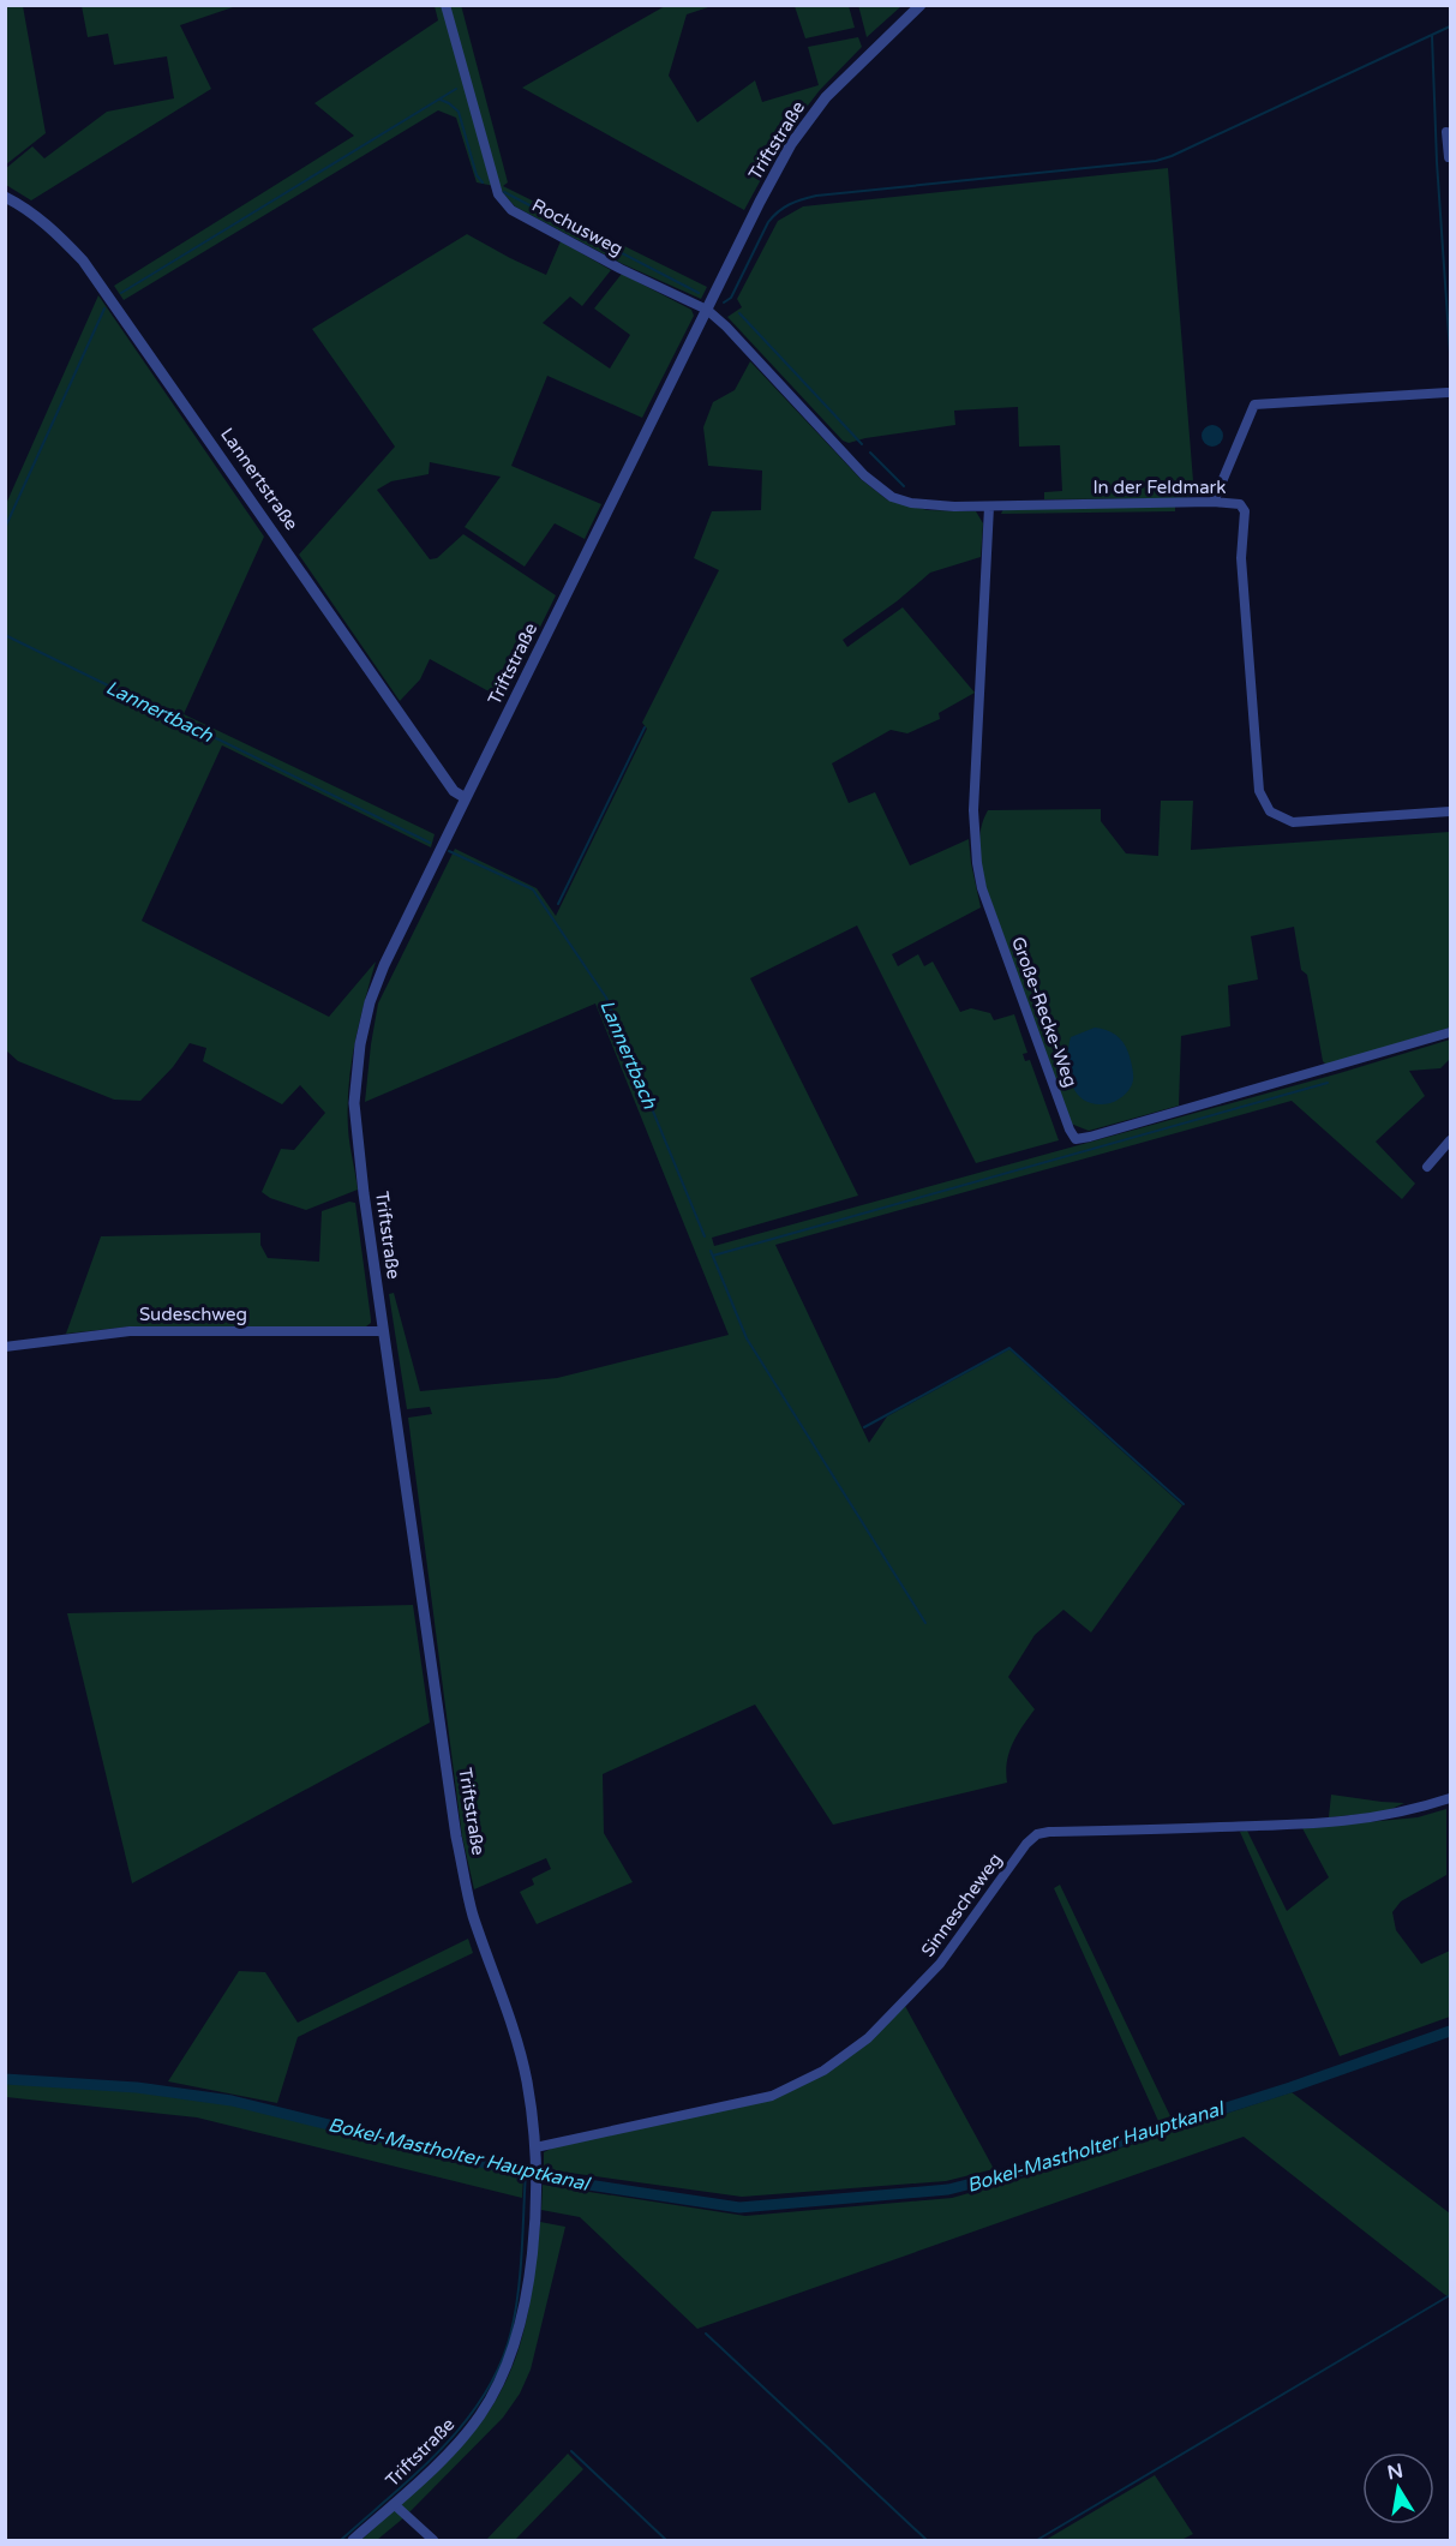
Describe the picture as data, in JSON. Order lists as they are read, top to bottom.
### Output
{
  "streets": {
    "street": [
      "Triftstraße",
      "Rochusweg",
      "Lannertstraße",
      "In der Feldmark",
      "Große-Recke-Weg",
      "Sudeschweg",
      "Sinnescheweg"
    ]
  },
  "crossings": [
    ["Triftstraße", "Rochusweg"],
    ["Triftstraße", "Lannertstraße"],
    ["Triftstraße", "In der Feldmark"],
    ["Triftstraße", "Sudeschweg"],
    ["Triftstraße", "Sinnescheweg"],
    ["Rochusweg", "In der Feldmark"],
    ["In der Feldmark", "Große-Recke-Weg"]
  ],
  "water": ["Lannertbach", "Bokel-Mastholter Hauptkanal"],
  "north": "top"
}
